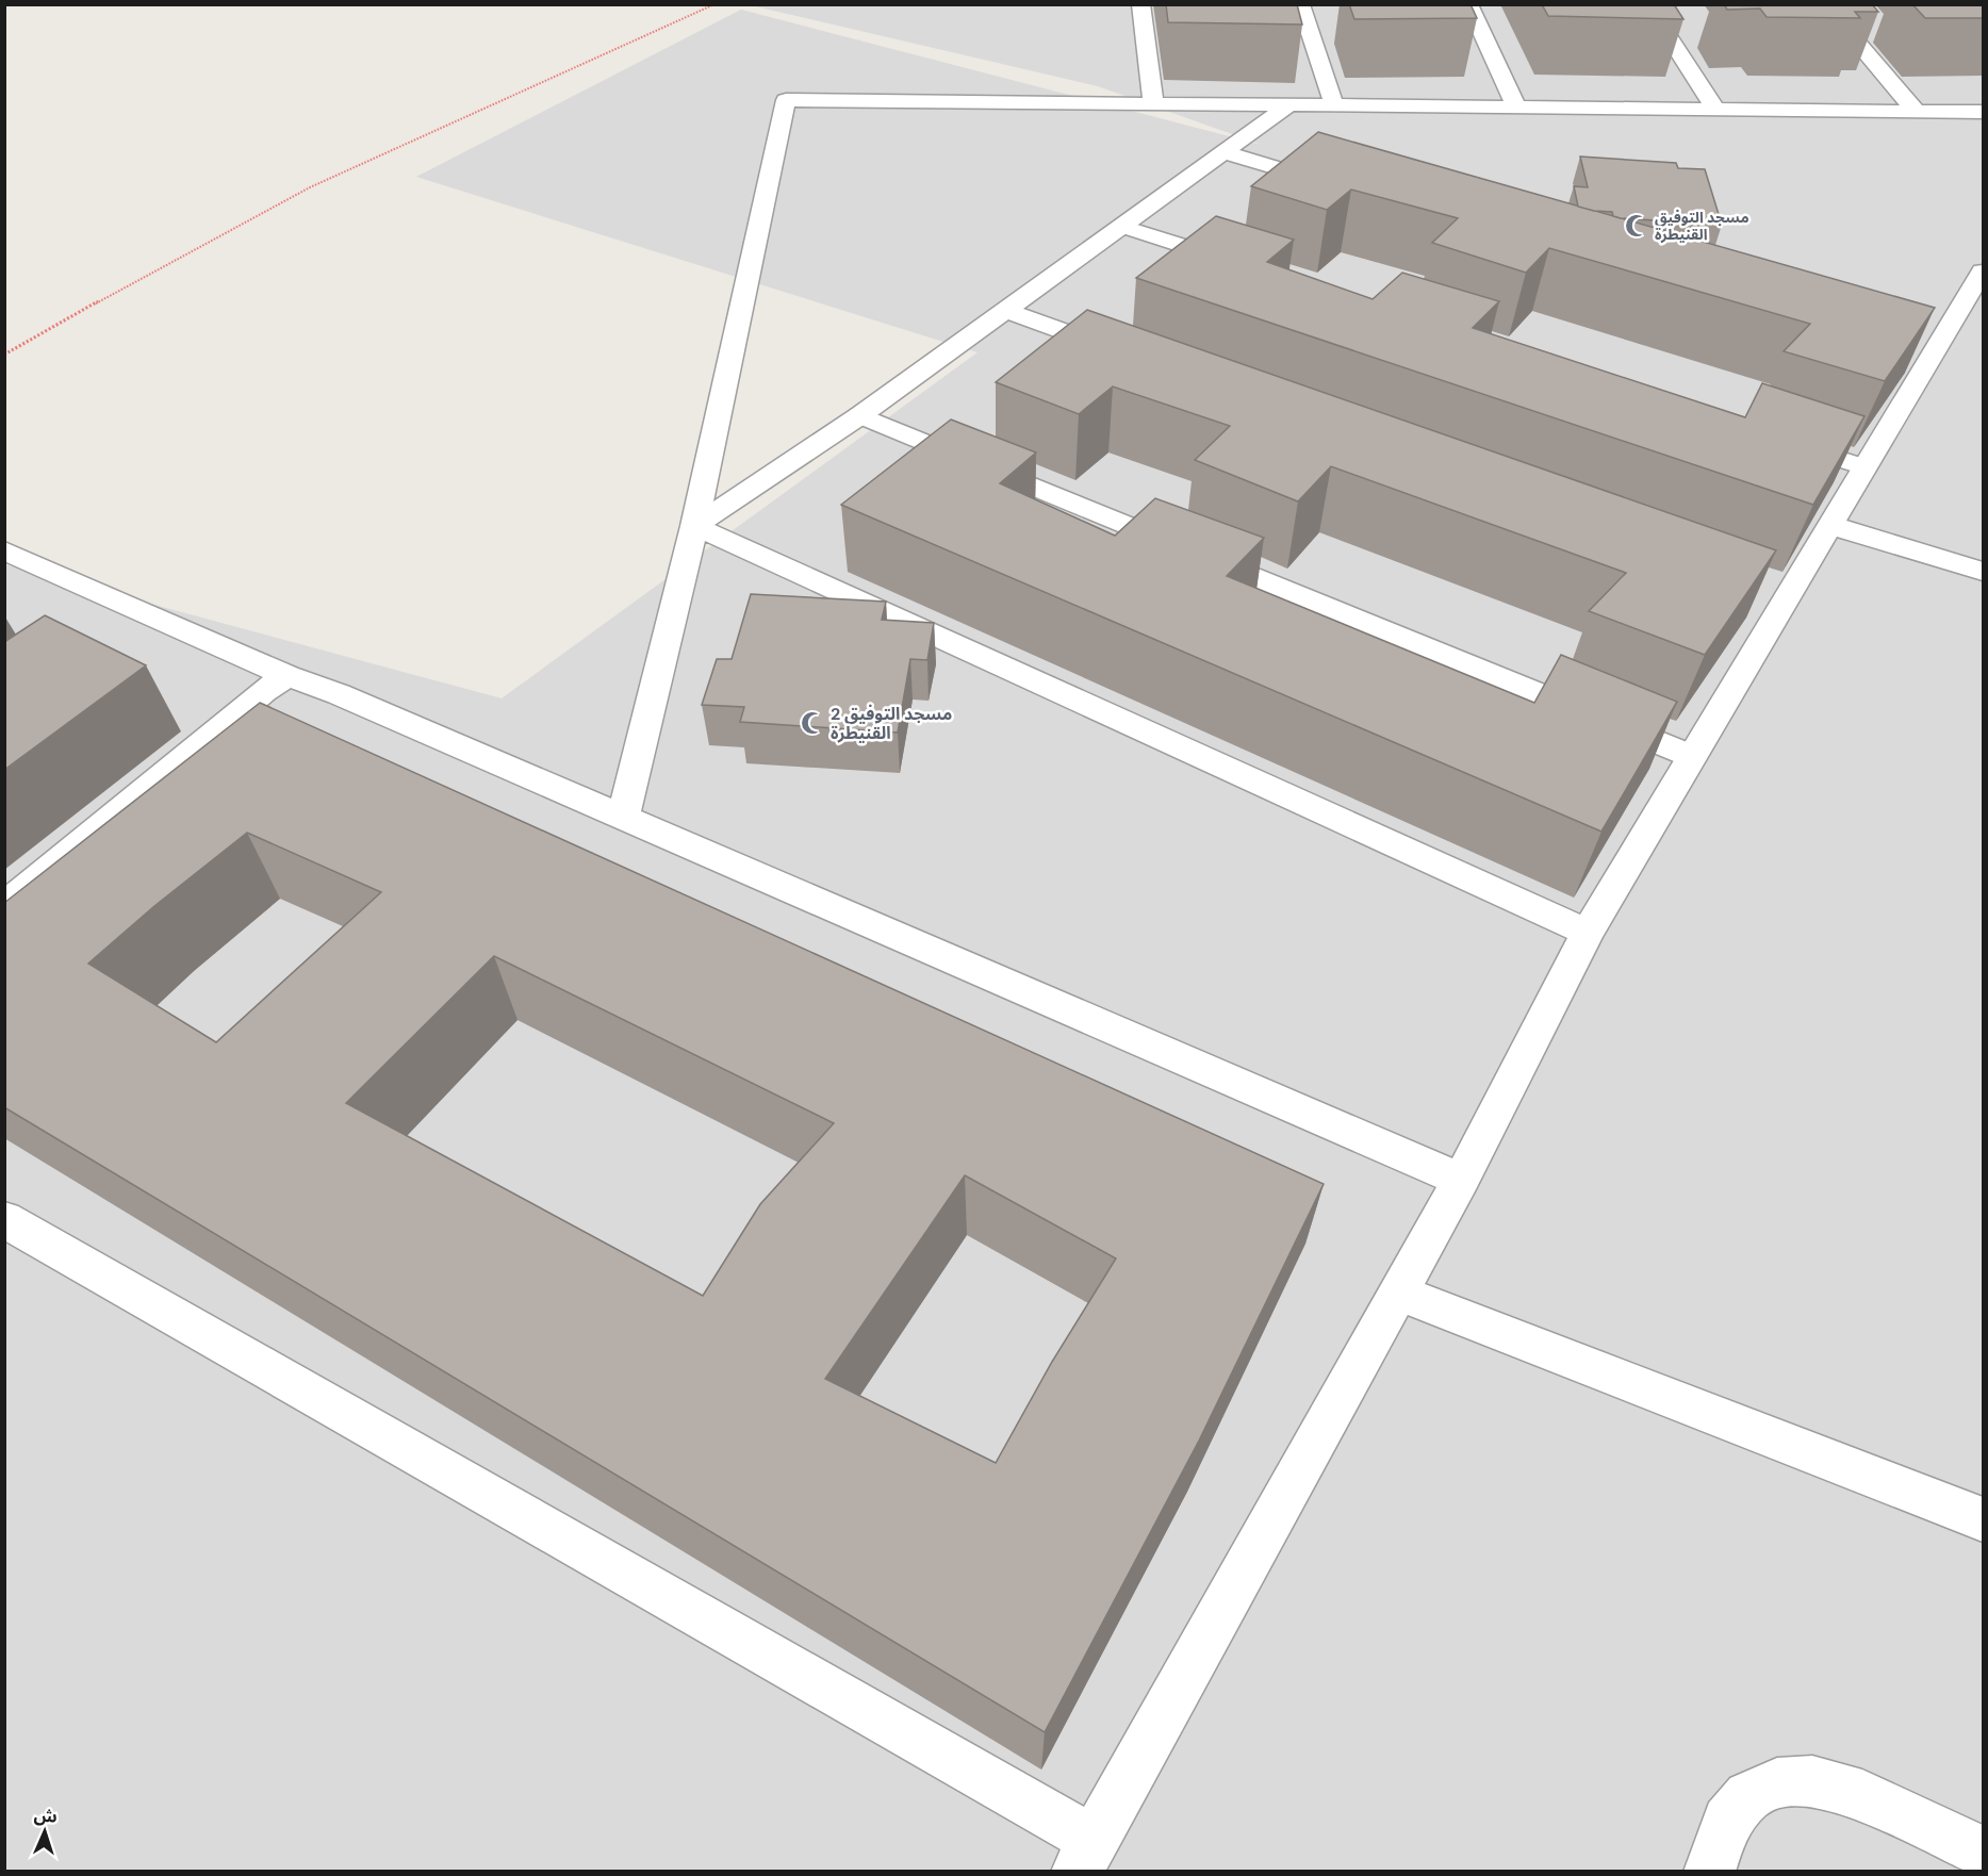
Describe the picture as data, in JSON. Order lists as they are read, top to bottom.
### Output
{
  "places": {
    "mosque": ["مسجد التوفيق القنيطرة", "2 مسجد التوفيق القنيطرة"]
  },
  "north": "top"
}
